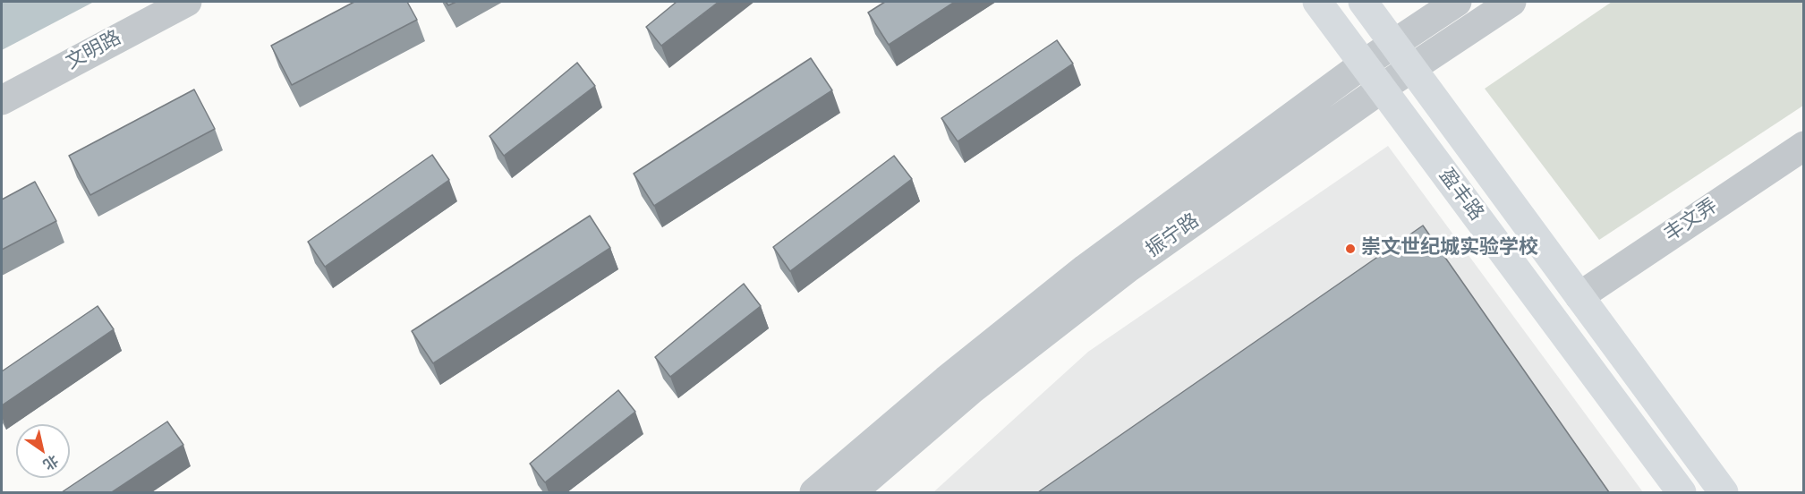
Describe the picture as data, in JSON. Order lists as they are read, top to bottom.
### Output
{
  "streets": {
    "main road": ["盈丰路"],
    "street": ["文明路", "丰文弄", "振宁路"]
  },
  "crossings": [
    ["盈丰路", "丰文弄"],
    ["盈丰路", "振宁路"]
  ],
  "places": ["崇文世纪城实验学校"],
  "north": "bottom right"
}
